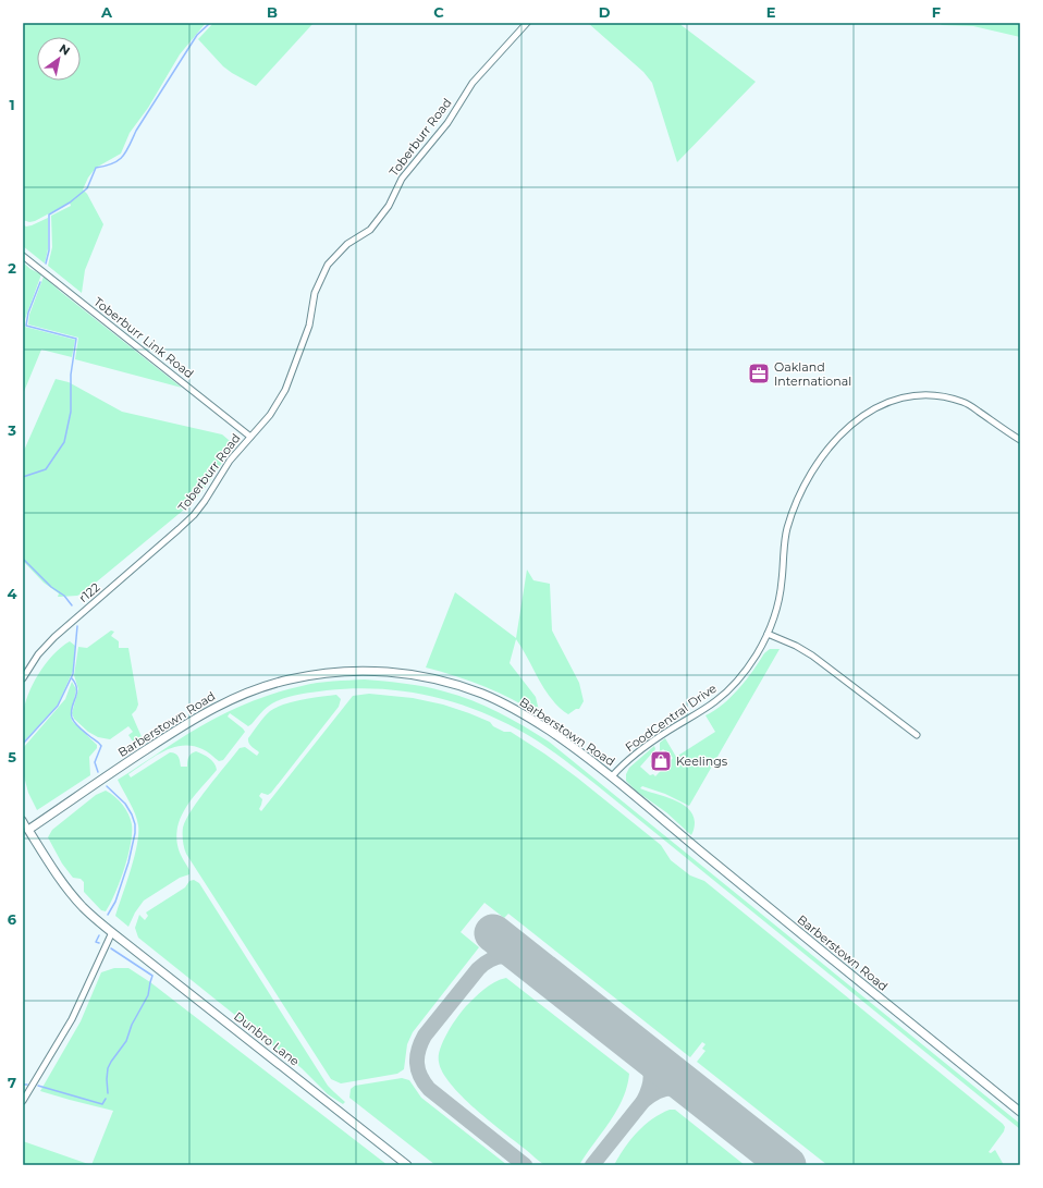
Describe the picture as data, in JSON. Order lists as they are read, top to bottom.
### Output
{
  "streets": {
    "main road": ["Barberstown Road", "Dunbro Lane"],
    "street": [
      "Toberburr Road",
      "Toberburr Link Road",
      "r122",
      "FoodCentral Drive"
    ]
  },
  "crossings": [
    ["Toberburr Road", "Toberburr Link Road"],
    ["Toberburr Road", "r122"],
    ["FoodCentral Drive", "Barberstown Road"],
    ["Barberstown Road", "Dunbro Lane"]
  ],
  "places": {
    "office": ["Oakland International"],
    "shop": ["Keelings"]
  },
  "north": "top right",
  "grid": {
    "columns": [
      "A",
      "B",
      "C",
      "D",
      "E",
      "F"
    ],
    "rows": [
      "1",
      "2",
      "3",
      "4",
      "5",
      "6",
      "7"
    ]
  }
}
